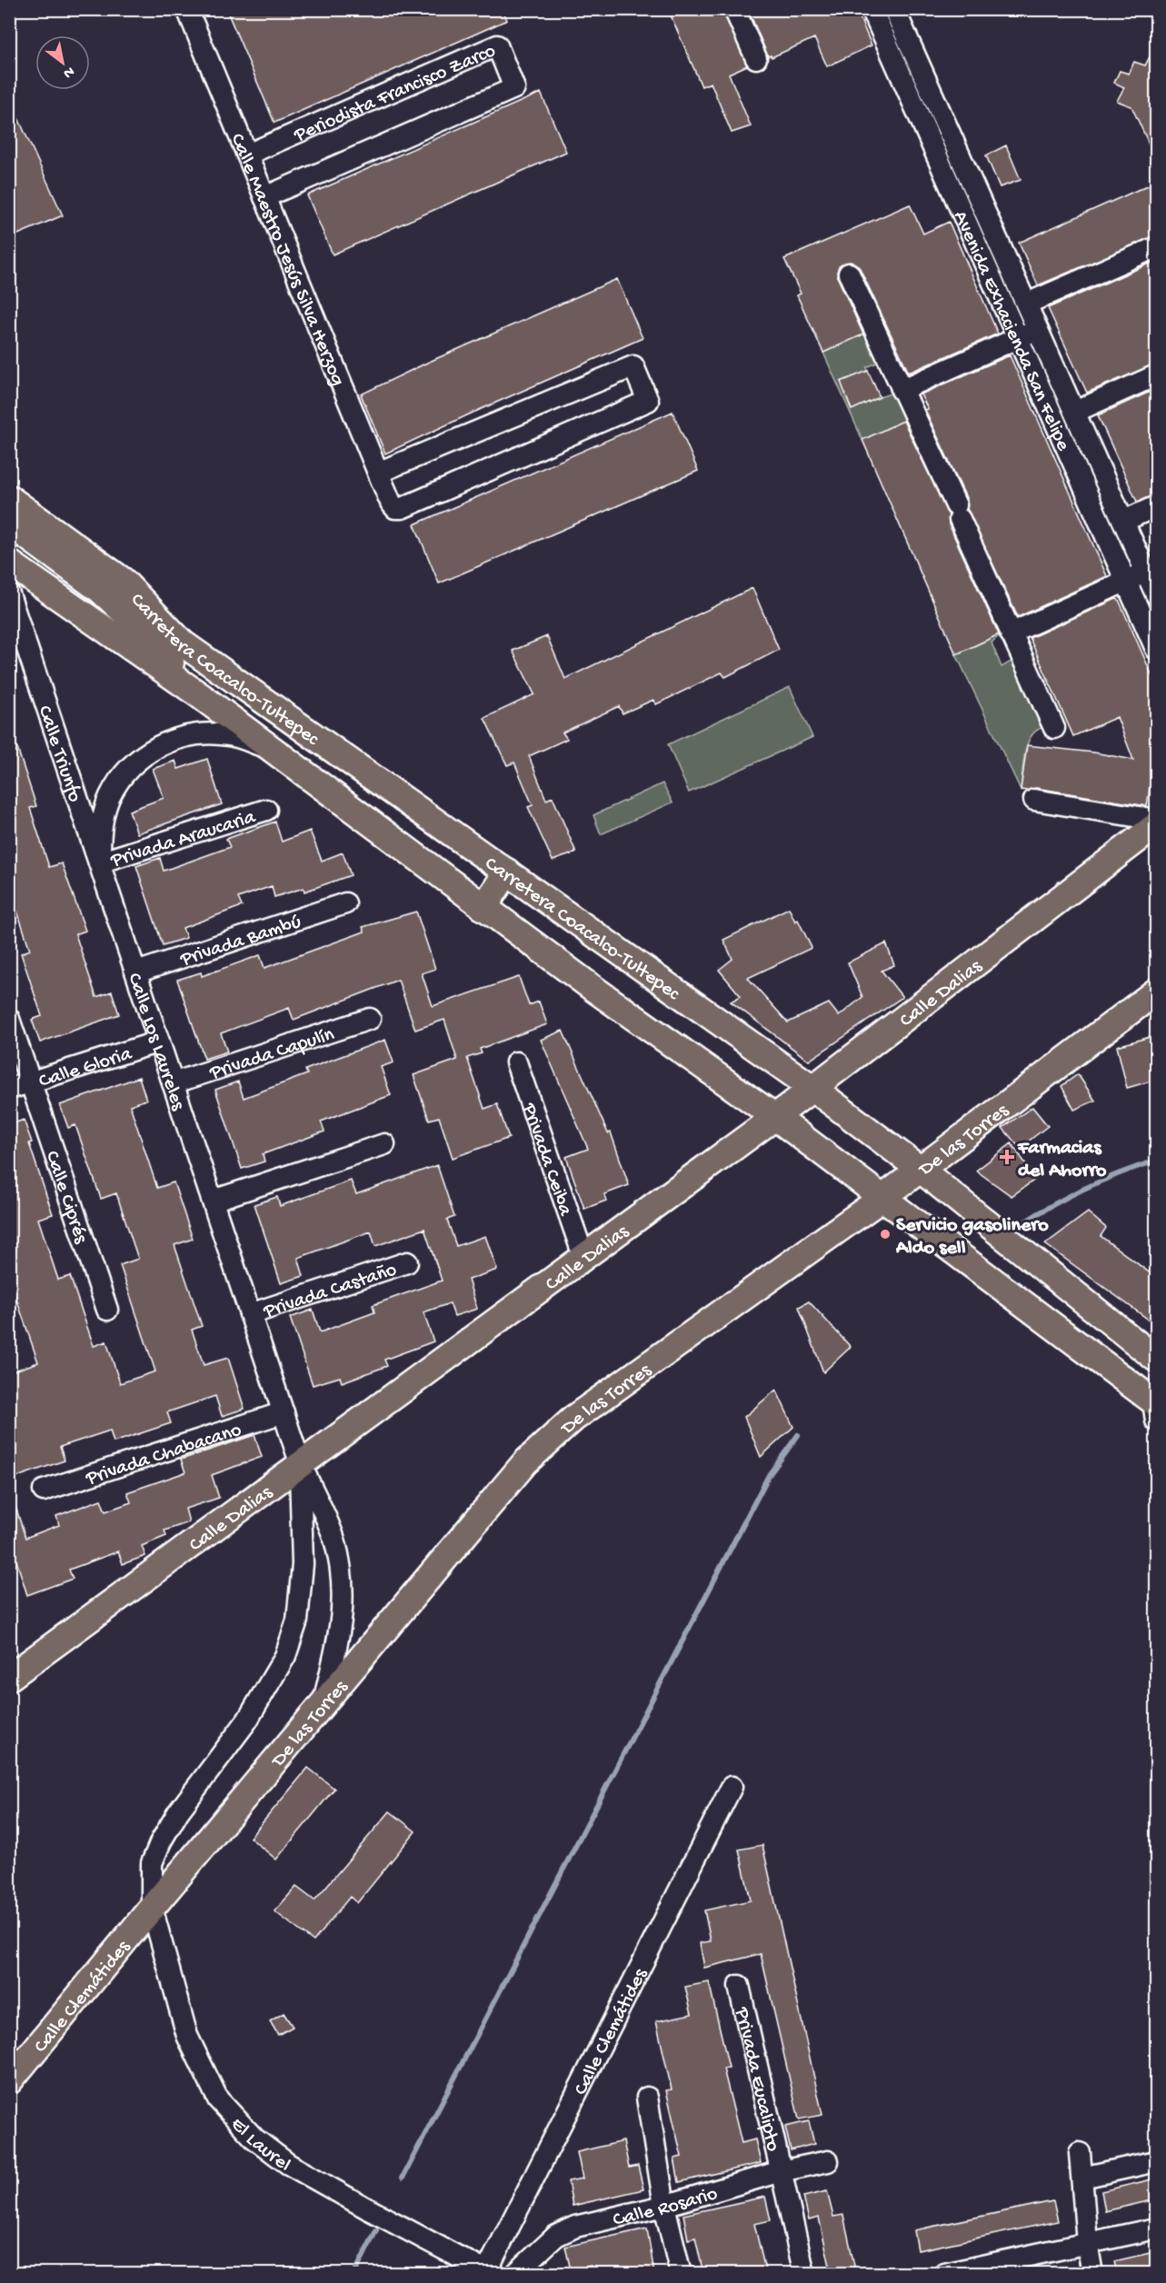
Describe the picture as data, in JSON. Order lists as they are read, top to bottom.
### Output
{
  "streets": {
    "main road": [
      "Carretera Coacalco-Tultepec",
      "Calle Dalias",
      "De las Torres",
      "Calle Clemátides"
    ],
    "street": [
      "Periodista Francisco Zarco",
      "Calle Maestro Jesús Silva Herzog",
      "Avenida Exhacienda San Felipe",
      "Calle Triunfo",
      "Privada Araucaria",
      "Privada Bambú",
      "Calle Los Laureles",
      "Privada Capulín",
      "Calle Gloria",
      "Privada Ceiba",
      "Calle Ciprés",
      "Privada Castaño",
      "Privada Chabacano",
      "Privada Eucalipto",
      "El Laurel",
      "Calle Rosario"
    ]
  },
  "crossings": [
    ["Periodista Francisco Zarco", "Calle Maestro Jesús Silva Herzog"],
    ["Carretera Coacalco-Tultepec", "Calle Dalias"],
    ["Carretera Coacalco-Tultepec", "Calle Los Laureles"],
    ["Carretera Coacalco-Tultepec", "De las Torres"],
    ["Calle Triunfo", "Privada Araucaria"],
    ["Calle Triunfo", "Calle Los Laureles"],
    ["Privada Araucaria", "Calle Los Laureles"],
    ["Privada Bambú", "Calle Los Laureles"],
    ["Calle Dalias", "Calle Los Laureles"],
    ["Calle Dalias", "Privada Ceiba"],
    ["Calle Dalias", "El Laurel"],
    ["Calle Los Laureles", "Privada Capulín"],
    ["Calle Los Laureles", "Calle Gloria"],
    ["Calle Los Laureles", "Privada Castaño"],
    ["Calle Los Laureles", "Privada Chabacano"],
    ["Calle Los Laureles", "El Laurel"],
    ["Calle Gloria", "Calle Ciprés"],
    ["De las Torres", "Calle Clemátides"],
    ["De las Torres", "El Laurel"],
    ["Calle Clemátides", "El Laurel"],
    ["Privada Eucalipto", "Calle Rosario"]
  ],
  "places": {
    "health": ["Farmacias del Ahorro"],
    "other": ["Servicio gasolinero Aldo sell"]
  },
  "north": "bottom right"
}
